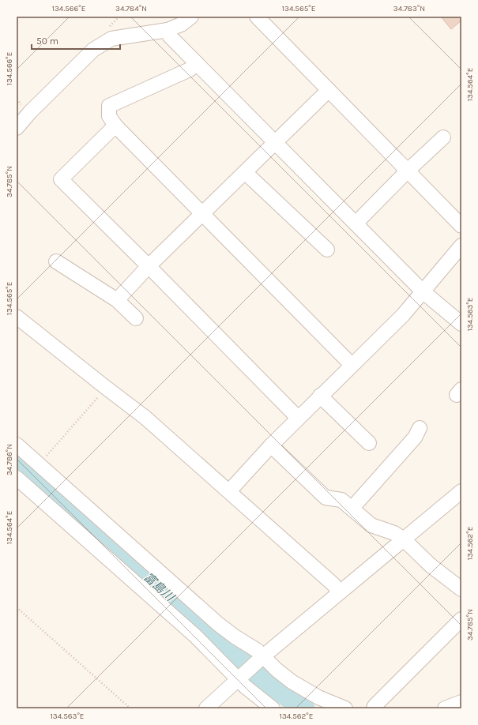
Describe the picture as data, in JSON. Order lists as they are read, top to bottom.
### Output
{
  "water": ["富島川"],
  "scale_bar": "50 m",
  "coordinates": [
    "134.566°E",
    "34.784°N",
    "134.565°E",
    "34.783°N",
    "134.564°E",
    "34.785°N",
    "134.563°E",
    "34.786°N",
    "134.562°E"
  ]
}
